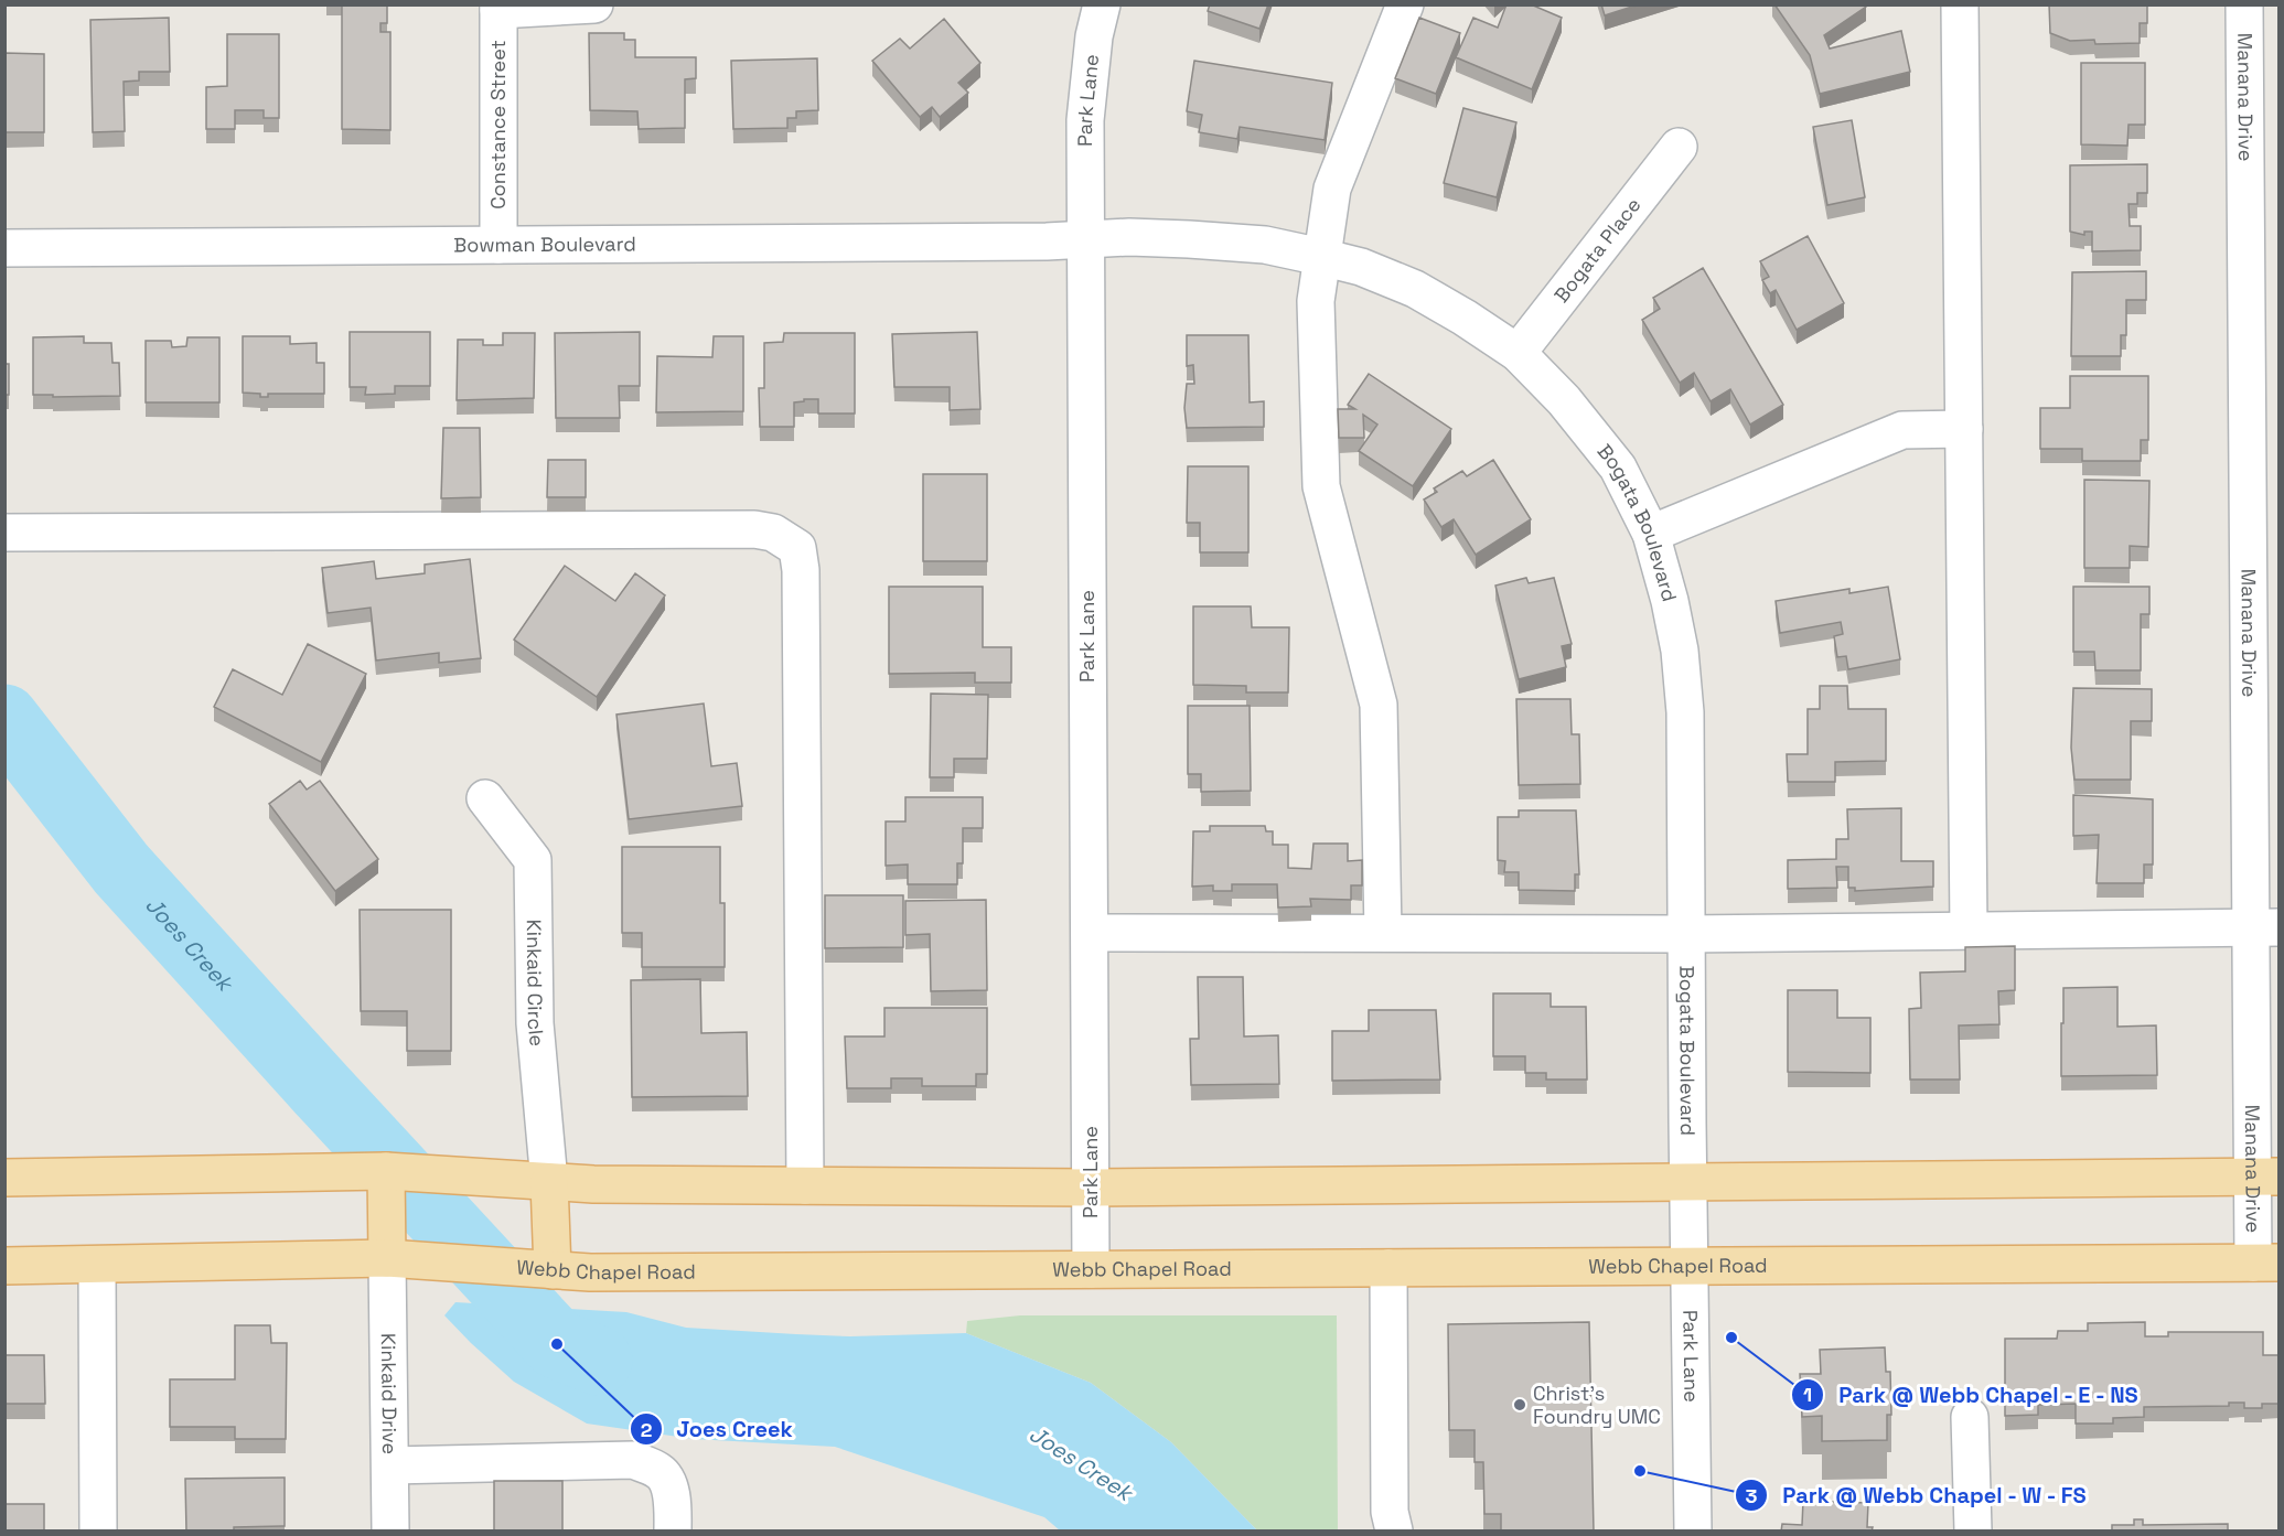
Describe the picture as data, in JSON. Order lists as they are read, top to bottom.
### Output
{
  "streets": {
    "main road": ["Webb Chapel Road"],
    "street": [
      "Manana Drive",
      "Park Lane",
      "Constance Street",
      "Bowman Boulevard",
      "Bogata Place",
      "Bogata Boulevard",
      "Kinkaid Circle",
      "Kinkaid Drive"
    ]
  },
  "crossings": [
    ["Manana Drive", "Webb Chapel Road"],
    ["Park Lane", "Bowman Boulevard"],
    ["Park Lane", "Bogata Boulevard"],
    ["Park Lane", "Webb Chapel Road"],
    ["Constance Street", "Bowman Boulevard"],
    ["Bowman Boulevard", "Bogata Boulevard"],
    ["Bogata Place", "Bogata Boulevard"],
    ["Webb Chapel Road", "Kinkaid Drive"]
  ],
  "water": ["Joes Creek"],
  "places": [
    "Park @ Webb Chapel - E - NS",
    "Joes Creek",
    "Christ's Foundry UMC",
    "Park @ Webb Chapel - W - FS"
  ]
}
